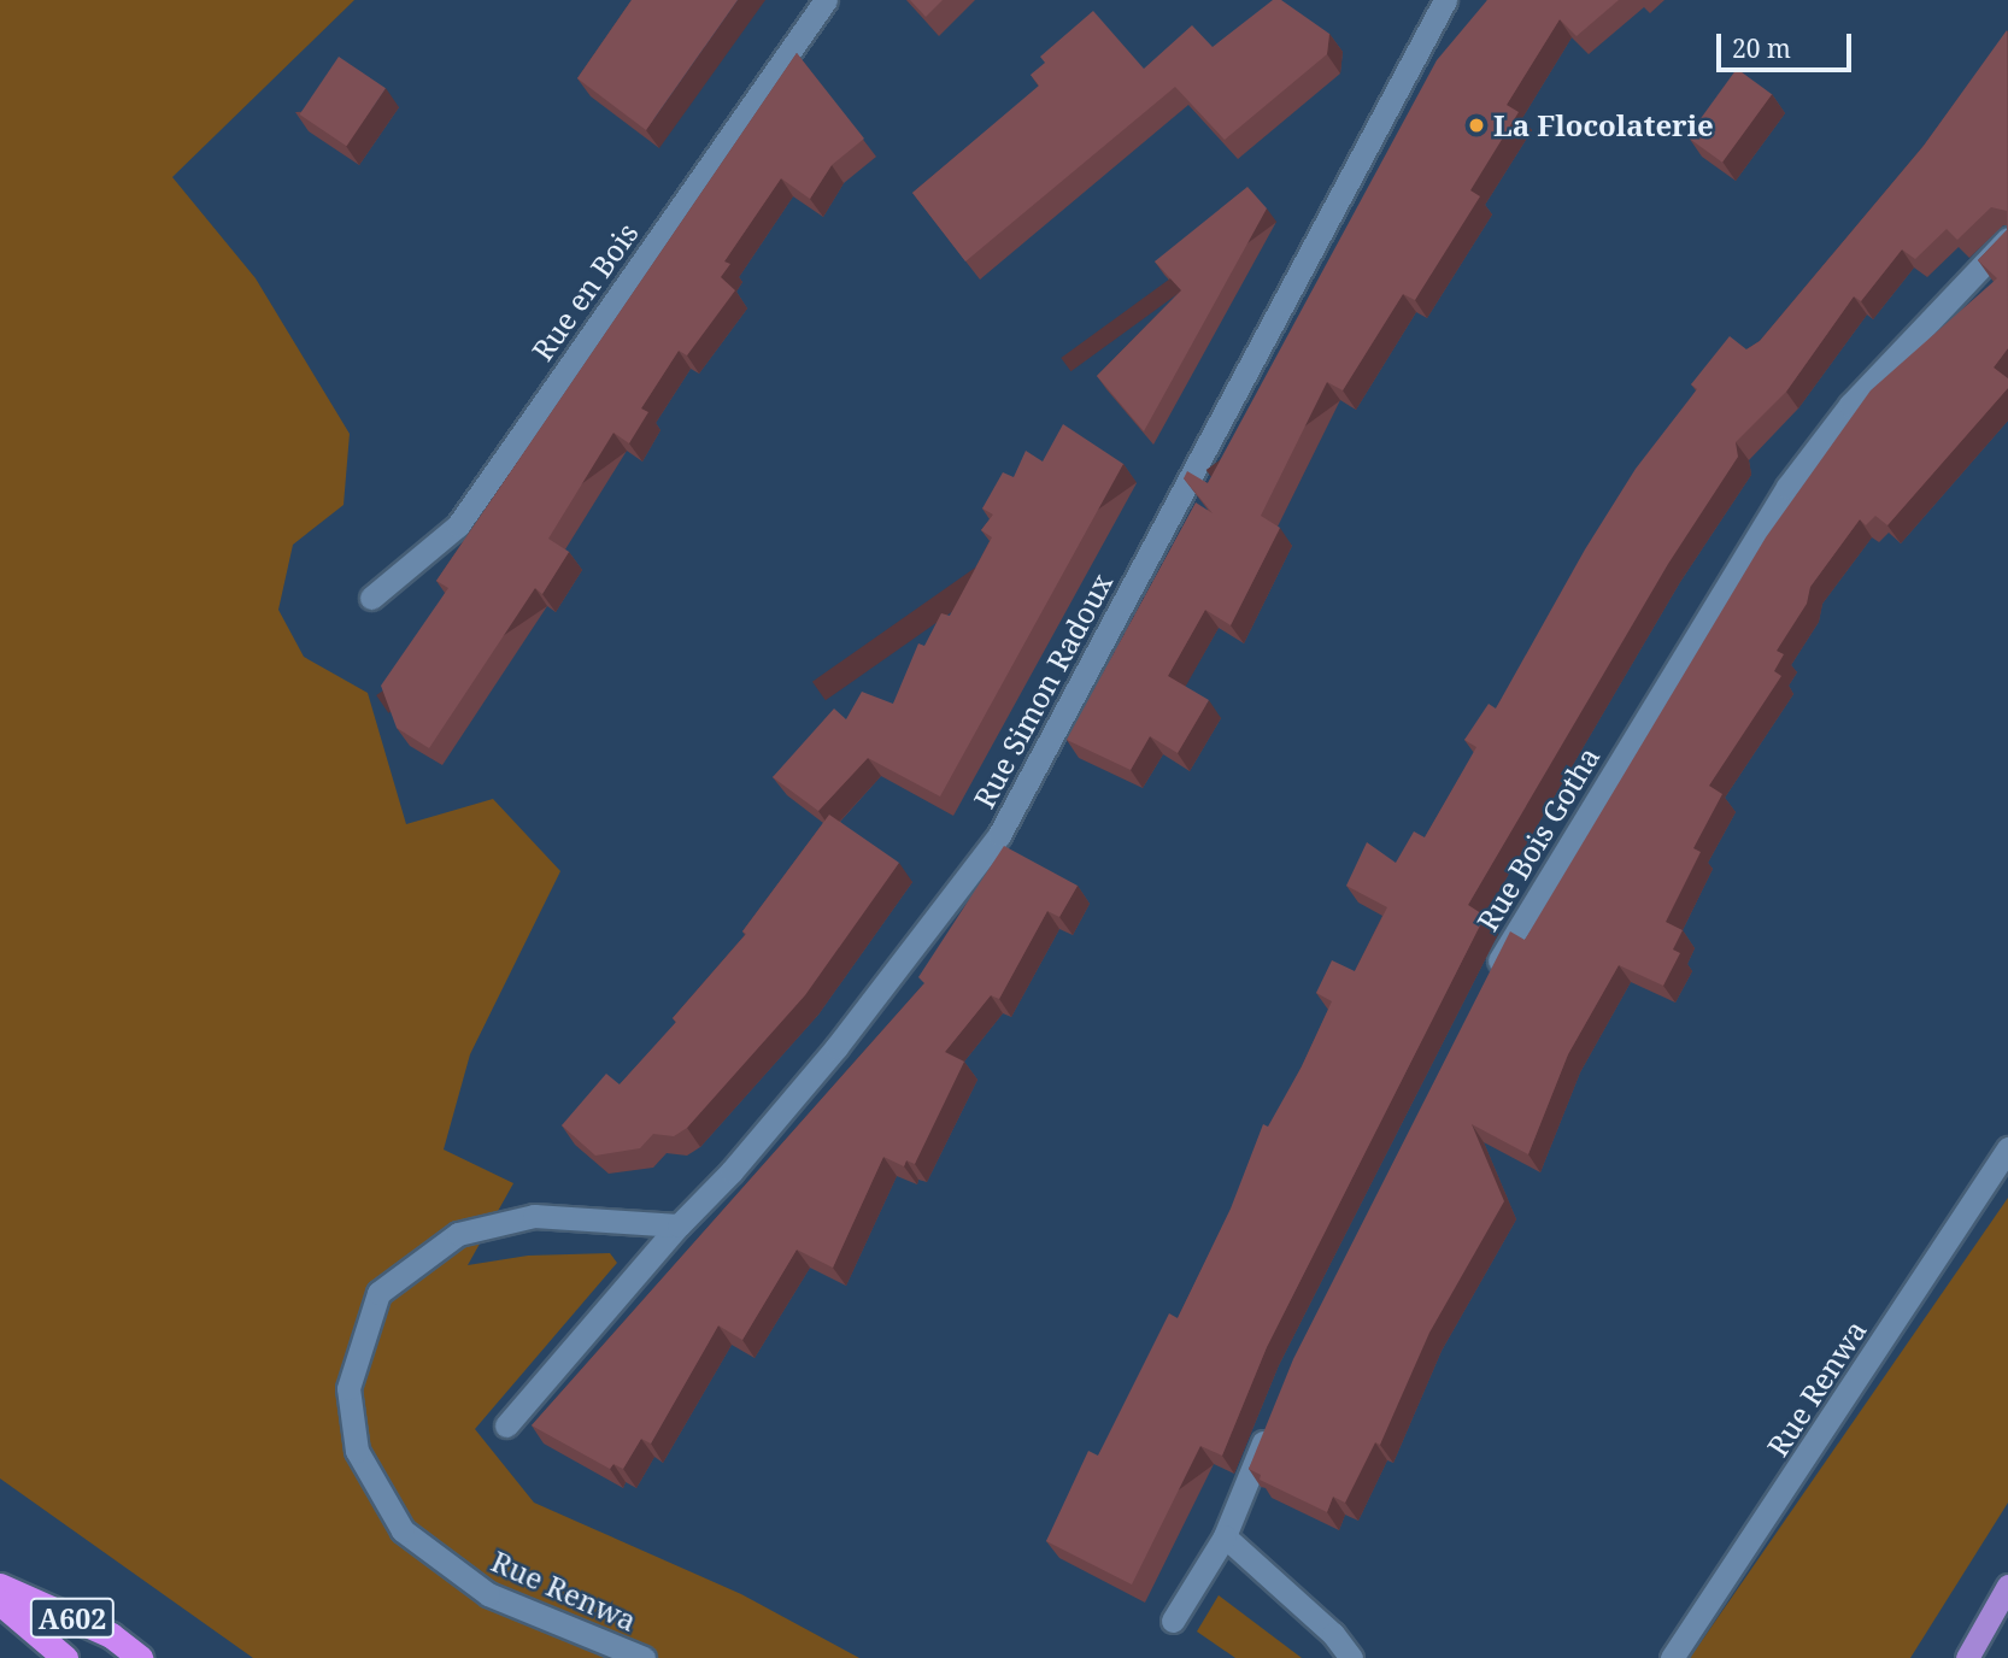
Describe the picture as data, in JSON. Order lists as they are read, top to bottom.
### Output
{
  "streets": {
    "highway": ["A602"],
    "street": [
      "Rue en Bois",
      "Rue Simon Radoux",
      "Rue Bois Gotha",
      "Rue Renwa"
    ]
  },
  "crossings": [
    ["Rue Simon Radoux", "Rue Renwa"]
  ],
  "places": ["La Flocolaterie"],
  "scale_bar": "20 m"
}
